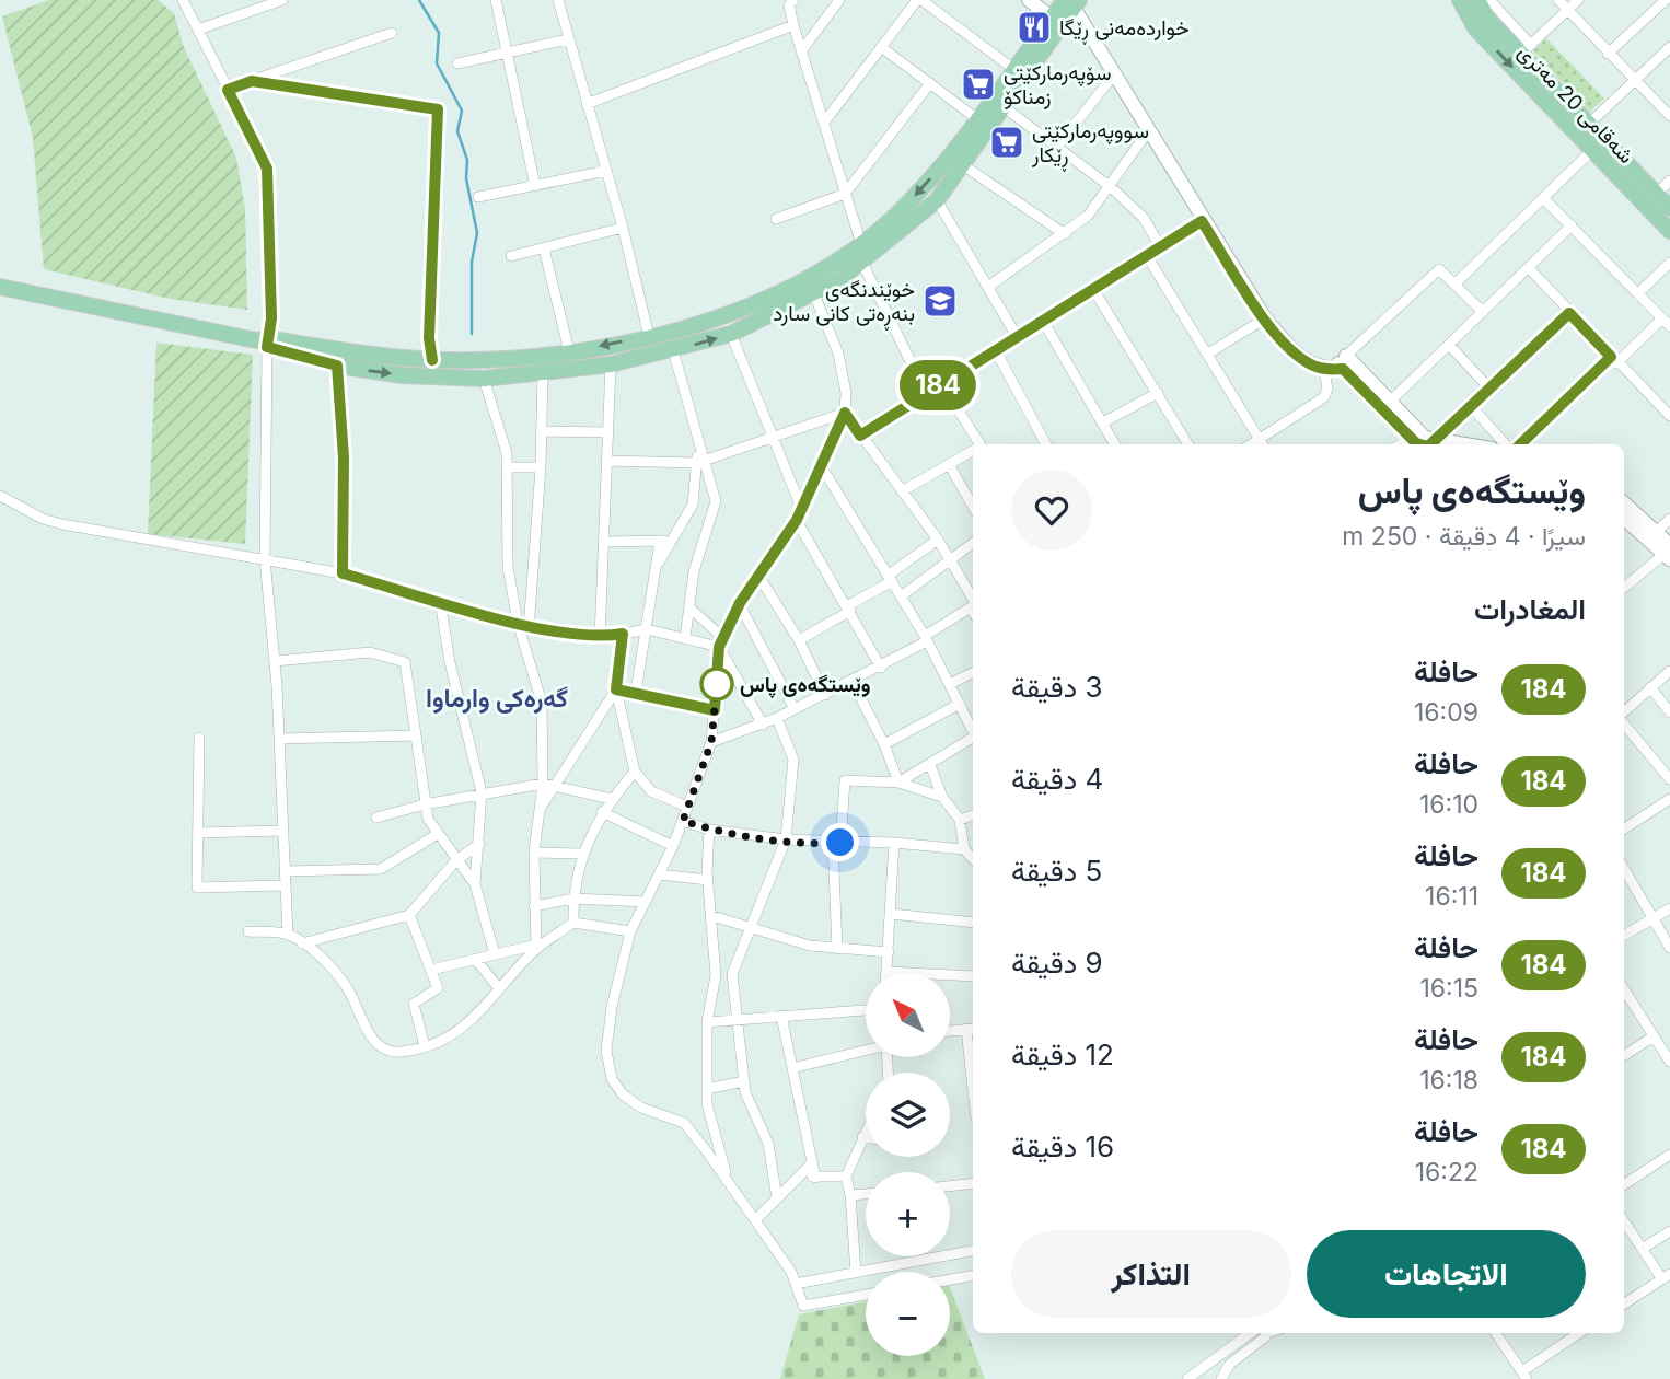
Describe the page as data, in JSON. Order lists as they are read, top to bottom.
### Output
{
  "streets": {
    "main road": ["شەقامی 20 مەتری"]
  },
  "districts": ["گەرەکی وارماوا"],
  "places": {
    "restaurant": ["خواردەمەنی ڕێگا"],
    "supermarket": ["سۆپەرمارکێتی زمناکۆ", "سووپەرمارکێتی ڕێکار"],
    "school or university": ["خوێندنگەی بنەڕەتی کانی سارد"],
    "other": ["وێستگەەی پاس"]
  },
  "lines": ["bus line 184"],
  "north": "top left",
  "page": {
    "on_map": "184",
    "heading": [
      ["وێستگەەی پاس", "سيرًا · 4 دقيقة · 250 m"],
      "المغادرات"
    ],
    "list": [
      {
        "mark": "184",
        "name": "حافلة",
        "note": "16:09",
        "value": "3 دقيقة"
      },
      {
        "mark": "184",
        "name": "حافلة",
        "note": "16:10",
        "value": "4 دقيقة"
      },
      {
        "mark": "184",
        "name": "حافلة",
        "note": "16:11",
        "value": "5 دقيقة"
      },
      {
        "mark": "184",
        "name": "حافلة",
        "note": "16:15",
        "value": "9 دقيقة"
      },
      {
        "mark": "184",
        "name": "حافلة",
        "note": "16:18",
        "value": "12 دقيقة"
      },
      {
        "mark": "184",
        "name": "حافلة",
        "note": "16:22",
        "value": "16 دقيقة"
      }
    ],
    "map_buttons": ["+", "−"],
    "buttons": ["الاتجاهات", "التذاكر"]
  }
}
